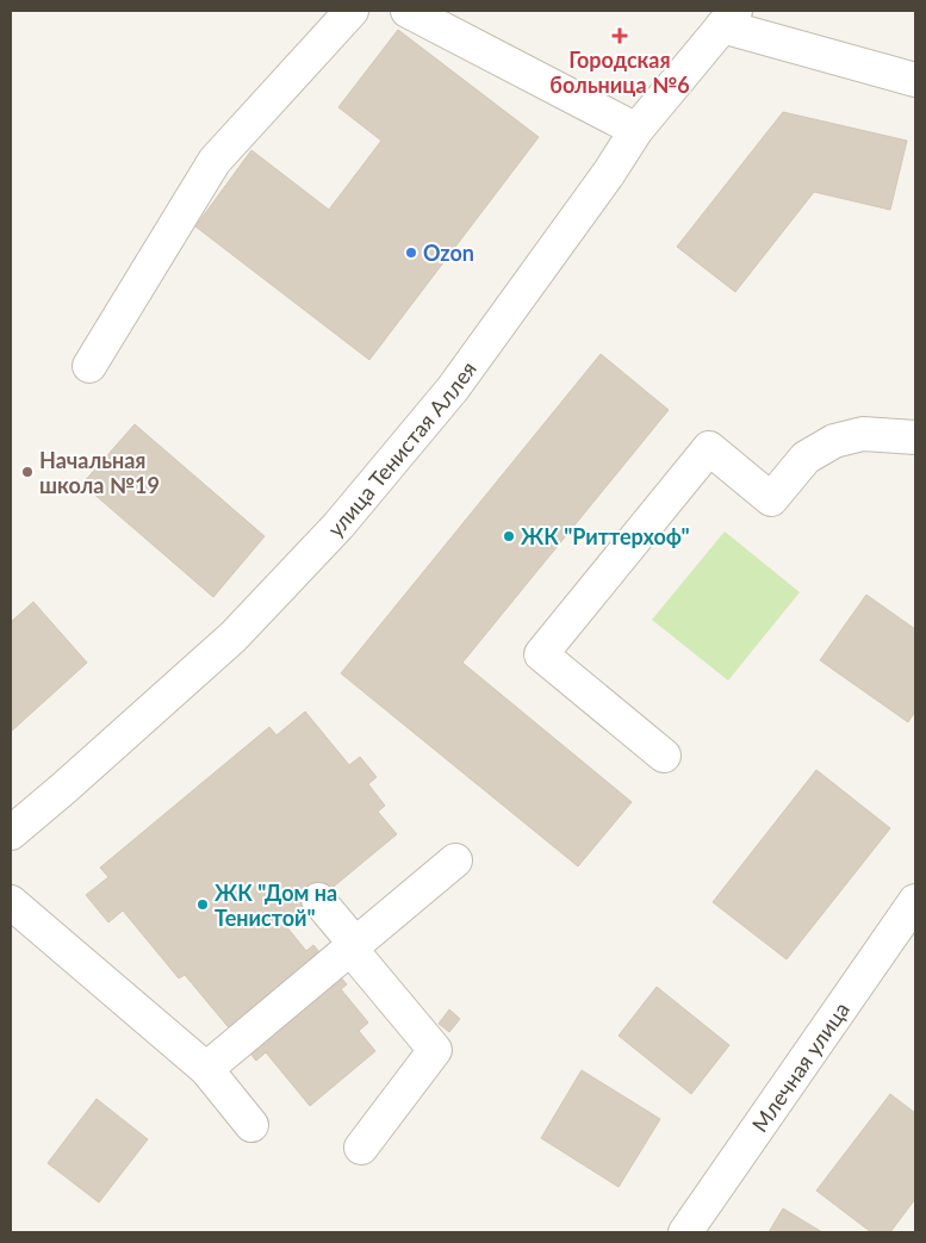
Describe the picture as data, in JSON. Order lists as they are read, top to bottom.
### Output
{
  "streets": {
    "street": ["улица Тенистая Аллея", "Млечная улица"]
  },
  "places": {
    "health": ["Городская больница №6"],
    "other": [
      "Ozon",
      "Начальная школа №19",
      "ЖК \"Риттерхоф\"",
      "ЖК \"Дом на Тенистой\""
    ]
  }
}
